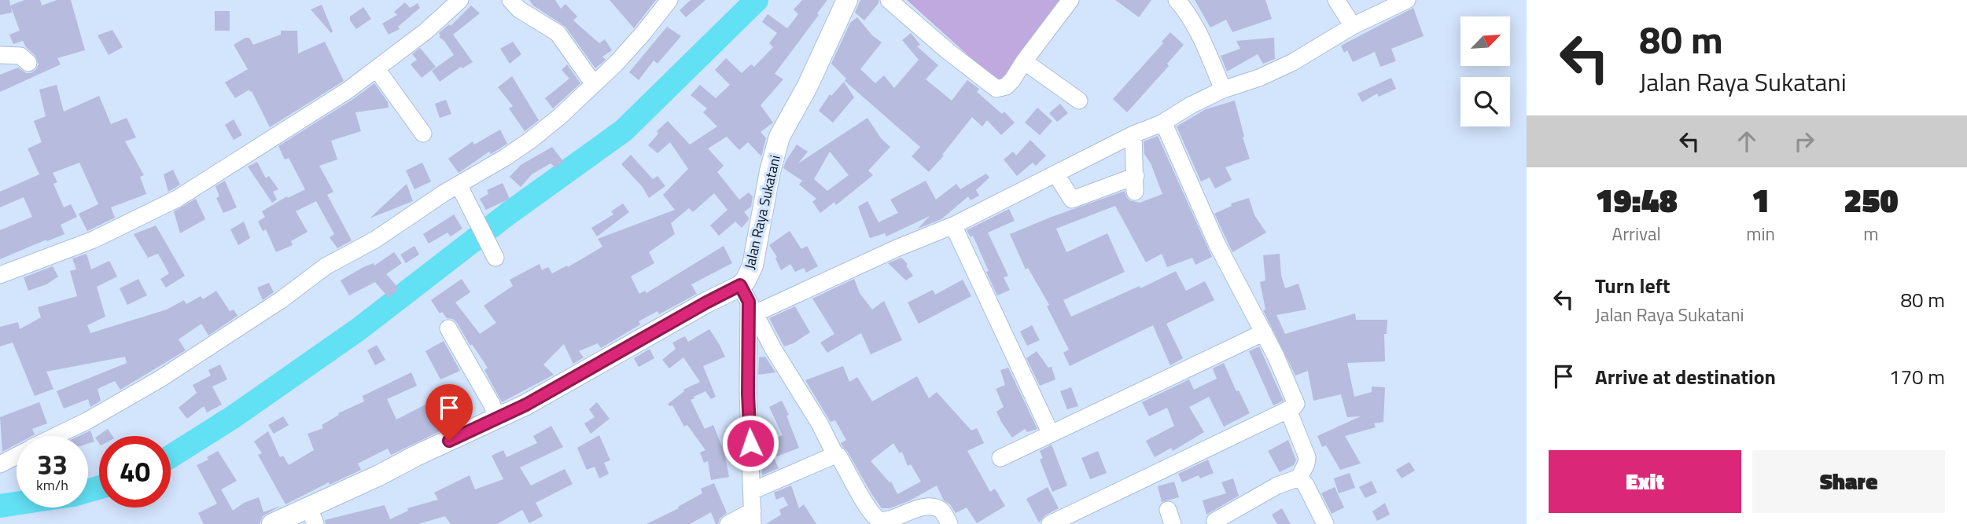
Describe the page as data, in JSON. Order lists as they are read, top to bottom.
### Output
{
  "streets": {
    "main road": ["Jalan Raya Sukatani"]
  },
  "north": "top right",
  "page": {
    "turn": ["80 m", "Jalan Raya Sukatani"],
    "eta": [
      "19:48",
      "Arrival",
      "1",
      "min",
      "250",
      "m"
    ],
    "list": [
      {
        "name": "Turn left",
        "note": "Jalan Raya Sukatani",
        "value": "80 m"
      },
      {
        "name": "Arrive at destination",
        "value": "170 m"
      }
    ],
    "speed": "33 km/h",
    "limit": "40",
    "buttons": ["Exit", "Share"]
  }
}
